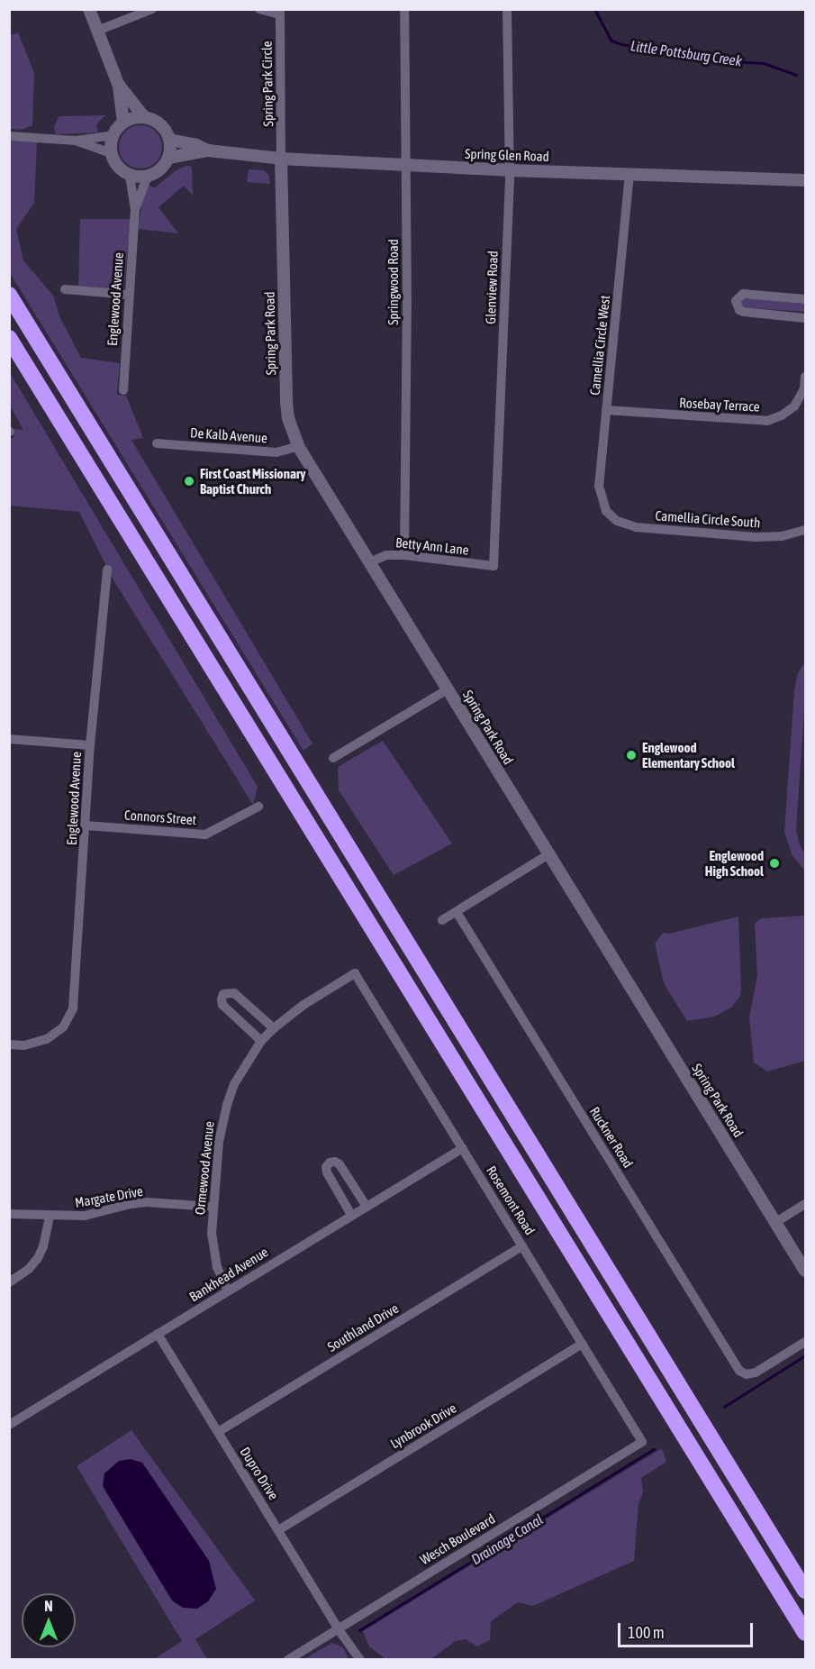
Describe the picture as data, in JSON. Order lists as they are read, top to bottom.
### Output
{
  "streets": {
    "main road": ["Spring Glen Road", "Spring Park Road"],
    "street": [
      "Spring Park Circle",
      "Springwood Road",
      "Glenview Road",
      "Englewood Avenue",
      "Camellia Circle West",
      "Rosebay Terrace",
      "De Kalb Avenue",
      "Camellia Circle South",
      "Betty Ann Lane",
      "Connors Street",
      "Ruckner Road",
      "Ormewood Avenue",
      "Margate Drive",
      "Rosemont Road",
      "Bankhead Avenue",
      "Southland Drive",
      "Lynbrook Drive",
      "Dupro Drive",
      "Wesch Boulevard"
    ]
  },
  "crossings": [
    ["Spring Park Circle", "Spring Glen Road"],
    ["Spring Park Circle", "Spring Park Road"],
    ["Spring Glen Road", "Springwood Road"],
    ["Spring Glen Road", "Glenview Road"],
    ["Spring Glen Road", "Englewood Avenue"],
    ["Spring Glen Road", "Spring Park Road"],
    ["Spring Glen Road", "Camellia Circle West"],
    ["Springwood Road", "Betty Ann Lane"],
    ["Glenview Road", "Betty Ann Lane"],
    ["Englewood Avenue", "Connors Street"],
    ["Spring Park Road", "De Kalb Avenue"],
    ["Spring Park Road", "Betty Ann Lane"],
    ["Camellia Circle West", "Rosebay Terrace"],
    ["Camellia Circle West", "Camellia Circle South"],
    ["Ormewood Avenue", "Margate Drive"],
    ["Ormewood Avenue", "Rosemont Road"],
    ["Ormewood Avenue", "Bankhead Avenue"],
    ["Rosemont Road", "Bankhead Avenue"],
    ["Rosemont Road", "Southland Drive"],
    ["Rosemont Road", "Lynbrook Drive"],
    ["Rosemont Road", "Wesch Boulevard"],
    ["Bankhead Avenue", "Dupro Drive"],
    ["Southland Drive", "Dupro Drive"],
    ["Lynbrook Drive", "Dupro Drive"],
    ["Dupro Drive", "Wesch Boulevard"]
  ],
  "water": ["Little Pottsburg Creek", "Drainage Canal"],
  "places": ["First Coast Missionary Baptist Church", "Englewood Elementary School", "Englewood High School"],
  "scale_bar": "100 m",
  "north": "top"
}
